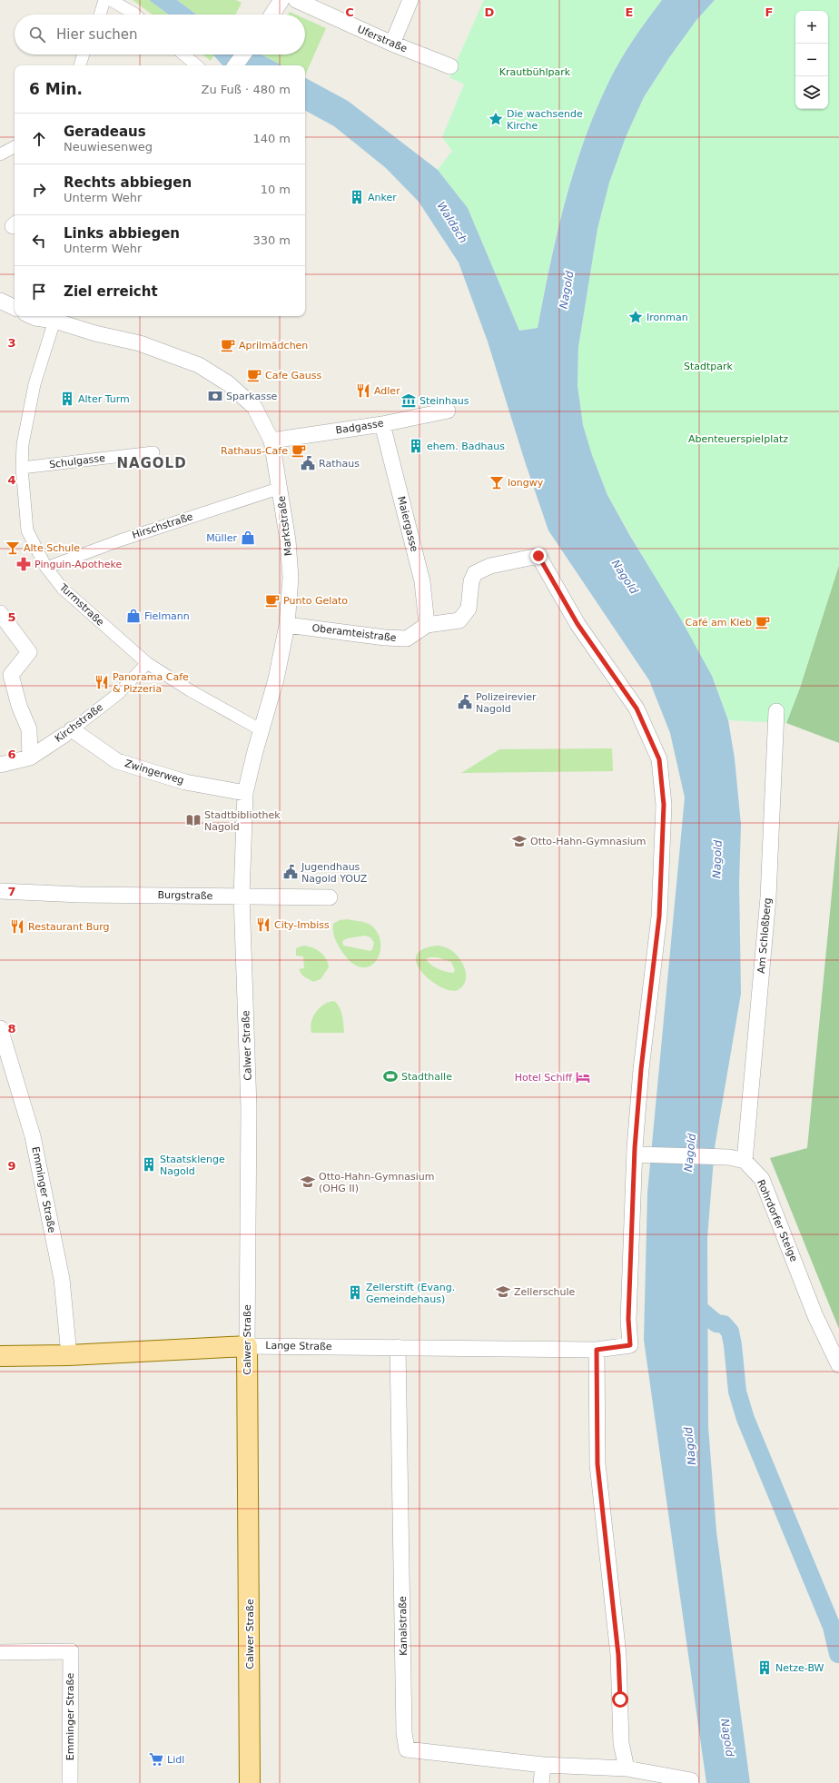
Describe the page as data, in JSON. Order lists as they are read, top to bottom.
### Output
{
  "streets": {
    "main road": ["Calwer Straße", "Lange Straße"],
    "street": [
      "Uferstraße",
      "Badgasse",
      "Schulgasse",
      "Maiergasse",
      "Hirschstraße",
      "Marktstraße",
      "Turmstraße",
      "Oberamteistraße",
      "Kirchstraße",
      "Zwingerweg",
      "Burgstraße",
      "Am Schloßberg",
      "Emminger Straße",
      "Rohrdorfer Steige",
      "Kanalstraße"
    ]
  },
  "crossings": [
    ["Badgasse", "Maiergasse"],
    ["Badgasse", "Marktstraße"],
    ["Schulgasse", "Turmstraße"],
    ["Maiergasse", "Oberamteistraße"],
    ["Hirschstraße", "Marktstraße"],
    ["Hirschstraße", "Turmstraße"],
    ["Marktstraße", "Turmstraße"],
    ["Marktstraße", "Oberamteistraße"],
    ["Marktstraße", "Zwingerweg"],
    ["Marktstraße", "Burgstraße"],
    ["Marktstraße", "Calwer Straße"],
    ["Turmstraße", "Kirchstraße"],
    ["Oberamteistraße", "Lange Straße"],
    ["Kirchstraße", "Zwingerweg"],
    ["Burgstraße", "Calwer Straße"],
    ["Am Schloßberg", "Rohrdorfer Steige"],
    ["Calwer Straße", "Lange Straße"],
    ["Emminger Straße", "Lange Straße"],
    ["Lange Straße", "Kanalstraße"]
  ],
  "districts": ["NAGOLD"],
  "water": ["Waldach", "Nagold"],
  "parks": ["Krautbühlpark", "Stadtpark", "Abenteuerspielplatz"],
  "places": {
    "place": ["Die wachsende Kirche", "Ironman"],
    "building": [
      "Anker",
      "Alter Turm",
      "ehem. Badhaus",
      "Staatsklenge Nagold",
      "Zellerstift (Evang. Gemeindehaus)",
      "Netze-BW"
    ],
    "cafe": [
      "Aprilmädchen",
      "Cafe Gauss",
      "Rathaus-Cafe",
      "Punto Gelato",
      "Café am Kleb"
    ],
    "restaurant": [
      "Adler",
      "Panorama Cafe & Pizzeria",
      "City-Imbiss",
      "Restaurant Burg"
    ],
    "bank": ["Sparkasse"],
    "museum": ["Steinhaus"],
    "public building": ["Rathaus", "Polizeirevier Nagold", "Jugendhaus Nagold YOUZ"],
    "bar": ["longwy", "Alte Schule"],
    "shop": ["Müller", "Fielmann"],
    "pharmacy": ["Pinguin-Apotheke"],
    "library": ["Stadtbibliothek Nagold"],
    "school or university": ["Otto-Hahn-Gymnasium", "Otto-Hahn-Gymnasium (OHG II)", "Zellerschule"],
    "sports": ["Stadthalle"],
    "hotel": ["Hotel Schiff"],
    "supermarket": ["Lidl"]
  },
  "page": {
    "map_buttons": ["+", "−"],
    "search": "Hier suchen",
    "heading": ["6 Min.", "Zu Fuß · 480 m"],
    "list": [
      ["Geradeaus", "Neuwiesenweg", "140 m"],
      ["Rechts abbiegen", "Unterm Wehr", "10 m"],
      ["Links abbiegen", "Unterm Wehr", "330 m"],
      "Ziel erreicht"
    ]
  },
  "grid": {
    "columns": [
      "C",
      "D",
      "E",
      "F"
    ],
    "rows": [
      "3",
      "4",
      "5",
      "6",
      "7",
      "8",
      "9"
    ]
  }
}
